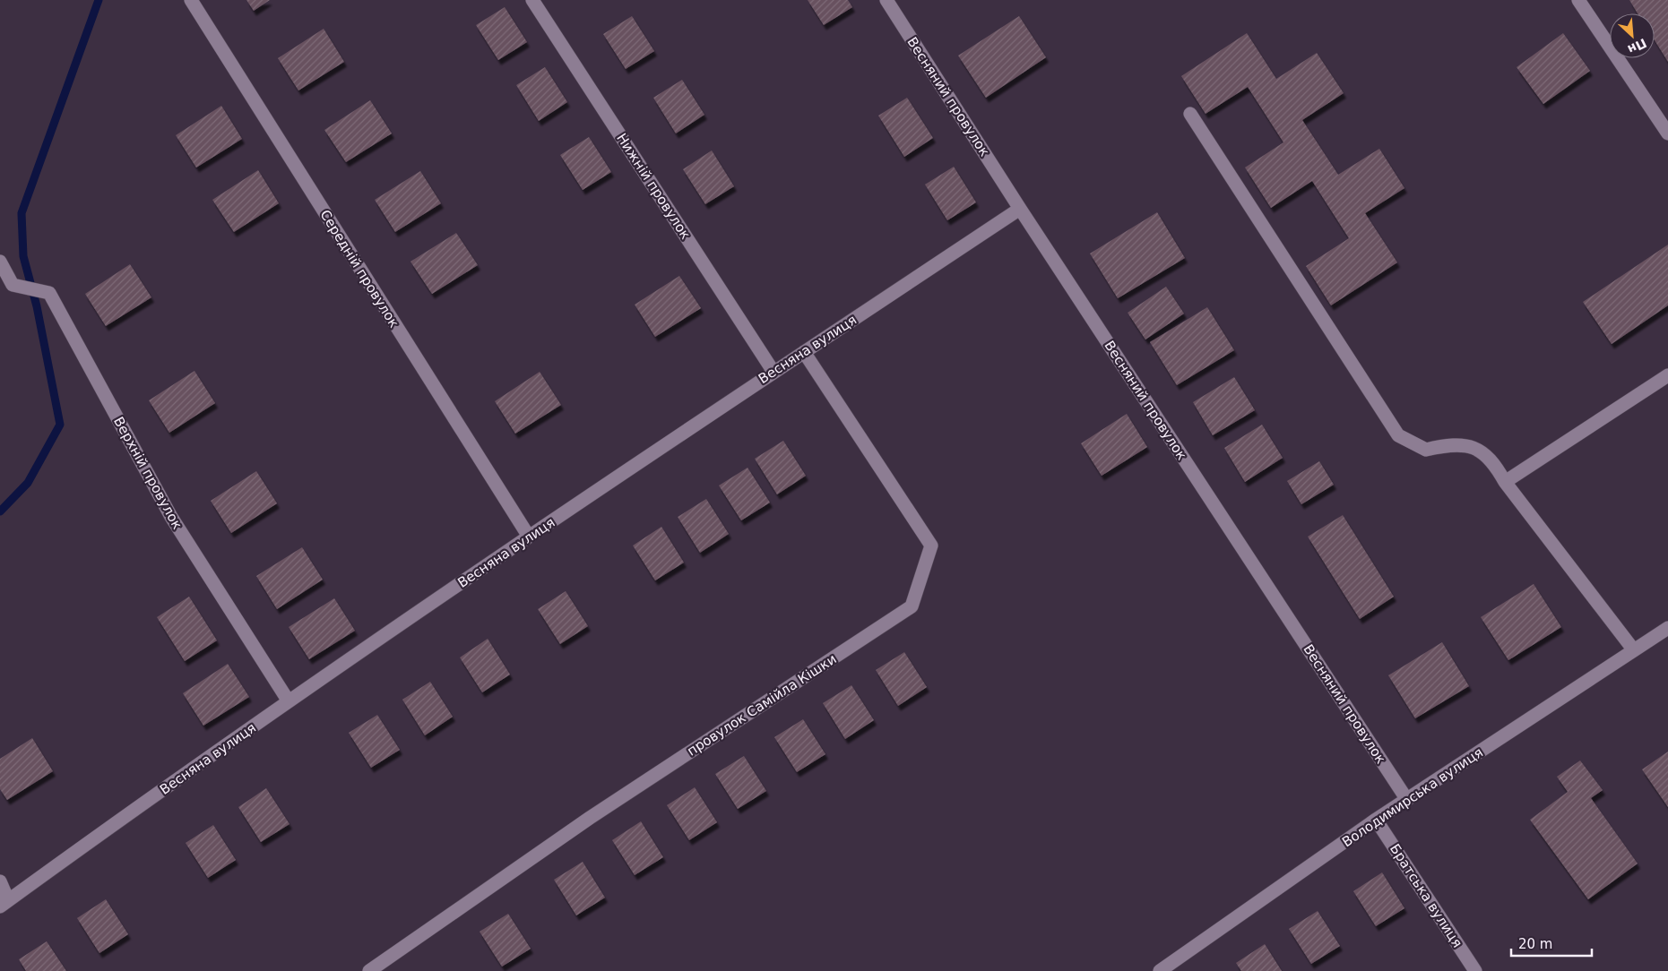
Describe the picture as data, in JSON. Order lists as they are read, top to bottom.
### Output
{
  "streets": {
    "street": [
      "Весняний провулок",
      "Нижній провулок",
      "Середній провулок",
      "Весняна вулиця",
      "Верхній провулок",
      "провулок Самійла Кішки",
      "Володимирська вулиця",
      "Братська вулиця"
    ]
  },
  "crossings": [
    ["Весняний провулок", "Весняна вулиця"],
    ["Весняний провулок", "Володимирська вулиця"],
    ["Нижній провулок", "Весняна вулиця"],
    ["Середній провулок", "Весняна вулиця"],
    ["Весняна вулиця", "Верхній провулок"],
    ["Весняна вулиця", "провулок Самійла Кішки"],
    ["Володимирська вулиця", "Братська вулиця"]
  ],
  "scale_bar": "20 m",
  "north": "bottom right"
}
